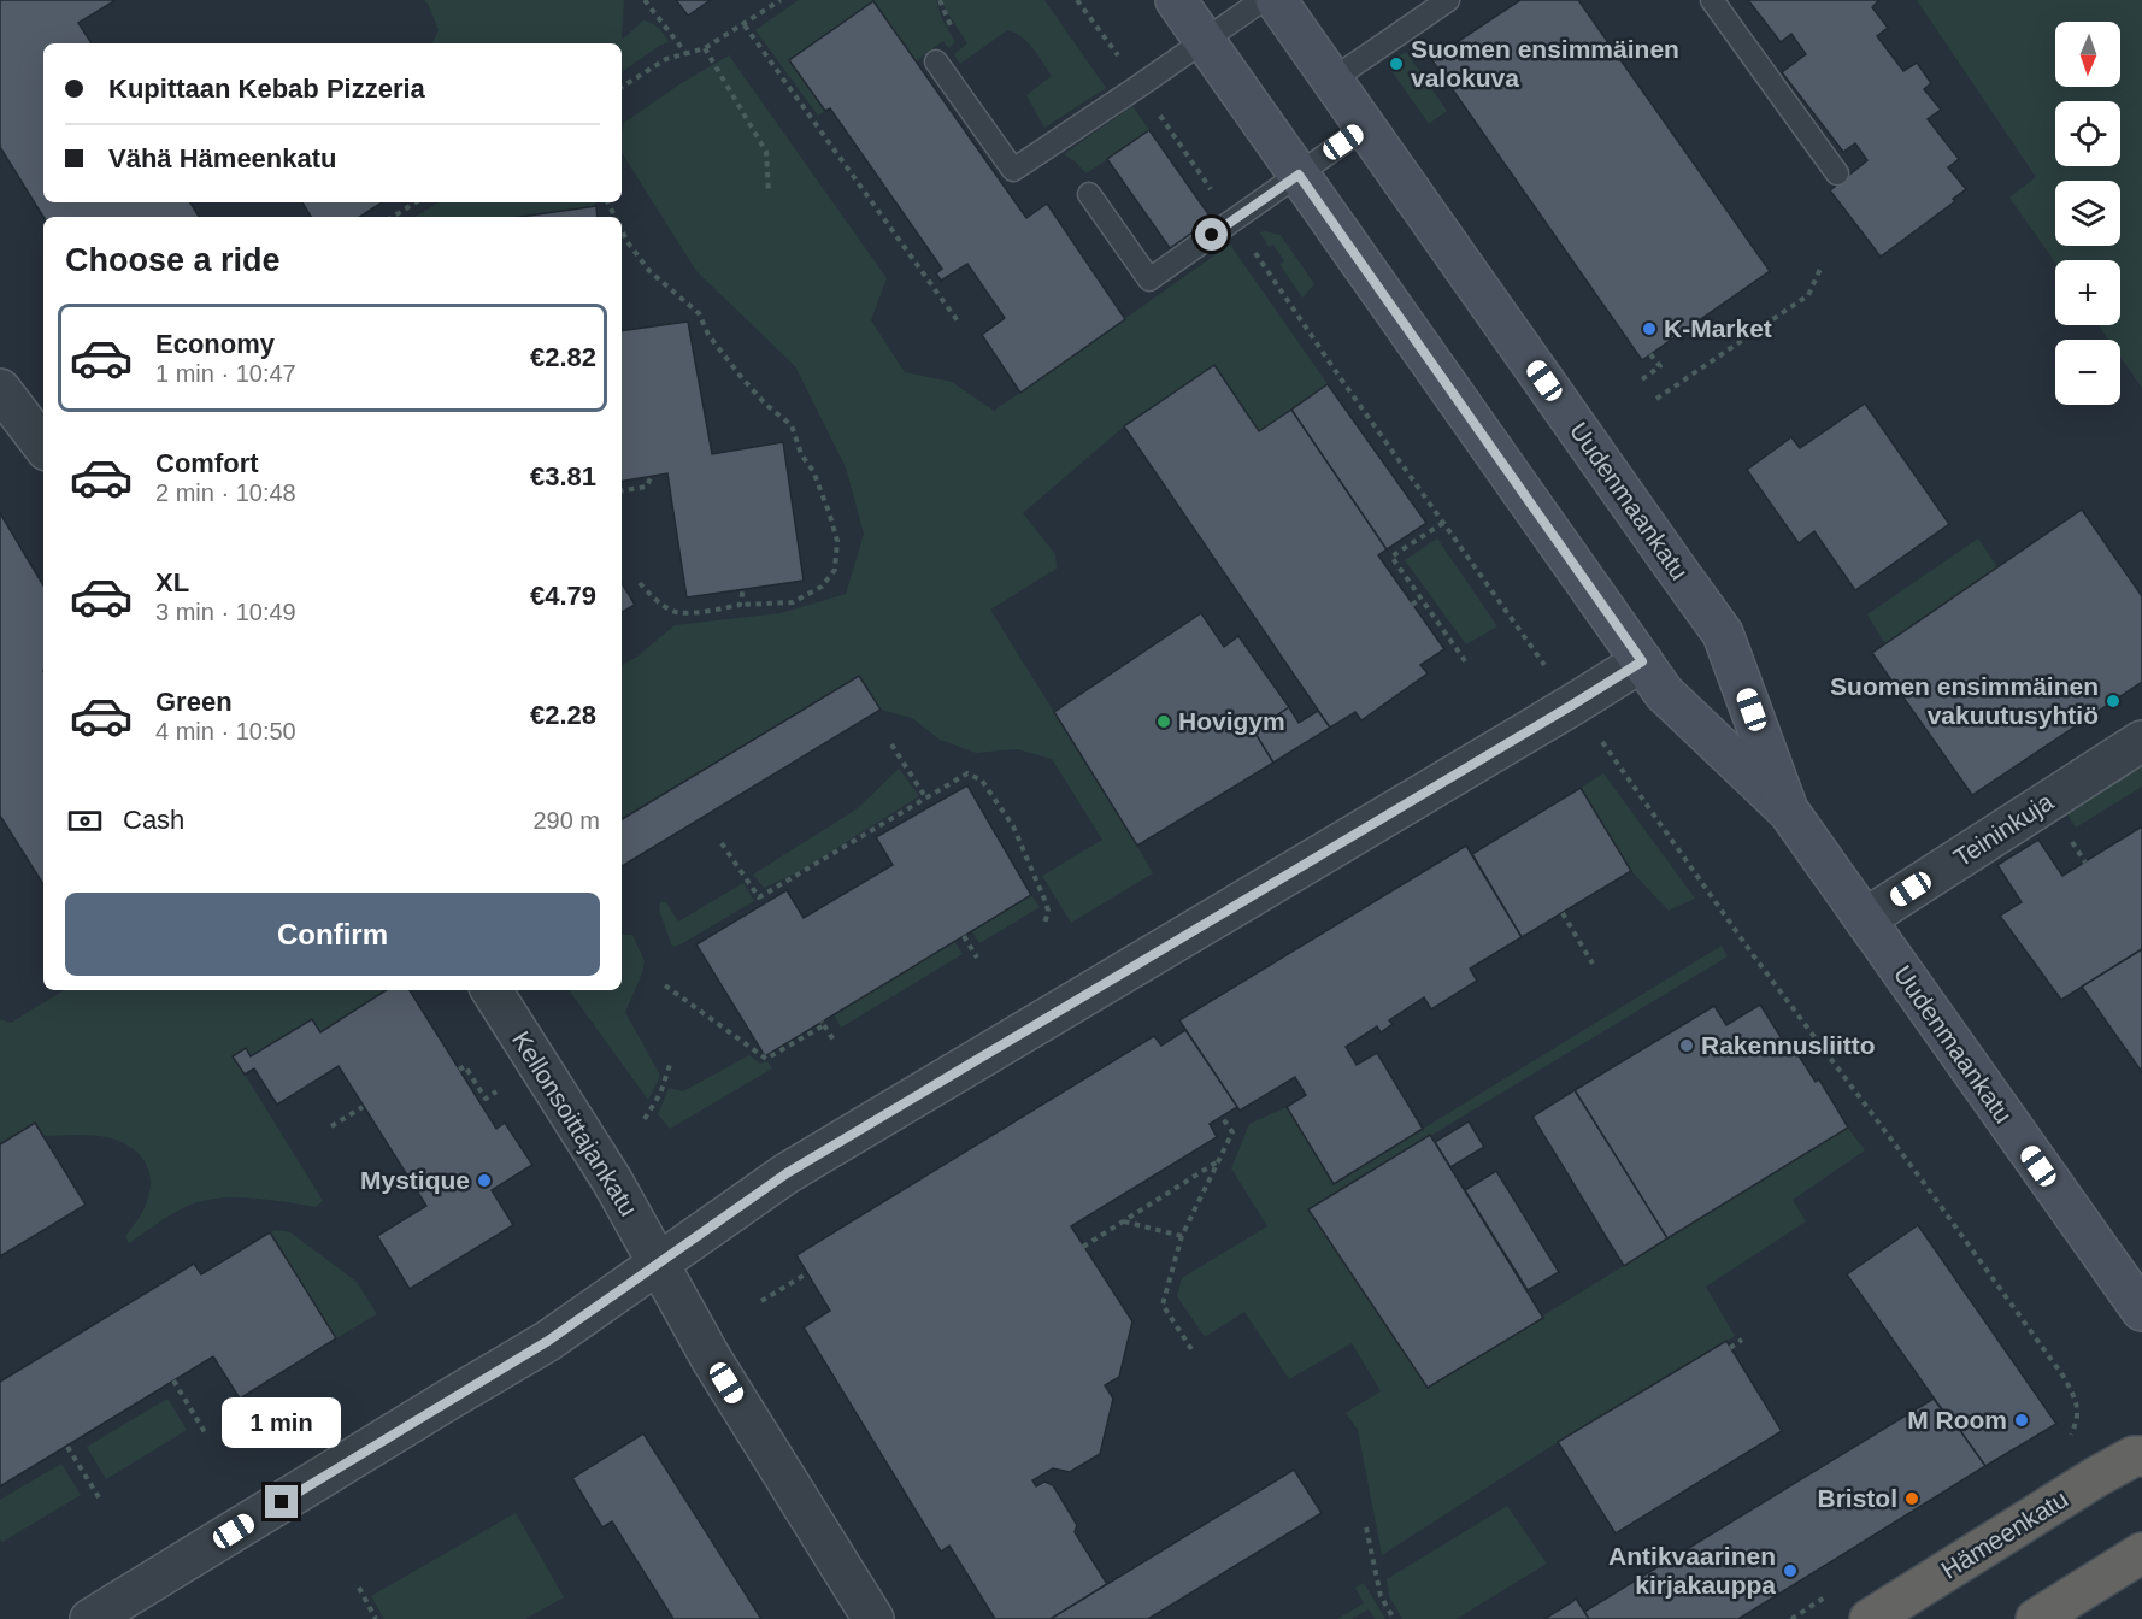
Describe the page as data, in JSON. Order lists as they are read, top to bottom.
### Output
{
  "streets": {
    "highway": ["Hämeenkatu"],
    "main road": ["Uudenmaankatu"],
    "street": ["Teininkuja", "Kellonsoittajankatu"]
  },
  "crossings": [
    ["Uudenmaankatu", "Teininkuja"]
  ],
  "places": [
    "Suomen ensimmäinen valokuva",
    "K-Market",
    "Suomen ensimmäinen vakuutusyhtiö",
    "Hovigym",
    "Rakennusliitto",
    "Mystique",
    "M Room",
    "Bristol",
    "Antikvaarinen kirjakauppa"
  ],
  "north": "bottom",
  "page": {
    "map_buttons": ["+", "−"],
    "banner": ["Kupittaan Kebab Pizzeria", "Vähä Hämeenkatu"],
    "heading": "Choose a ride",
    "list": [
      {
        "name": "Economy",
        "note": "1 min · 10:47",
        "value": "€2.82"
      },
      {
        "name": "Comfort",
        "note": "2 min · 10:48",
        "value": "€3.81"
      },
      {
        "name": "XL",
        "note": "3 min · 10:49",
        "value": "€4.79"
      },
      {
        "name": "Green",
        "note": "4 min · 10:50",
        "value": "€2.28"
      }
    ],
    "pay": ["Cash", "290 m"],
    "buttons": "Confirm",
    "bubble": "1 min"
  }
}
